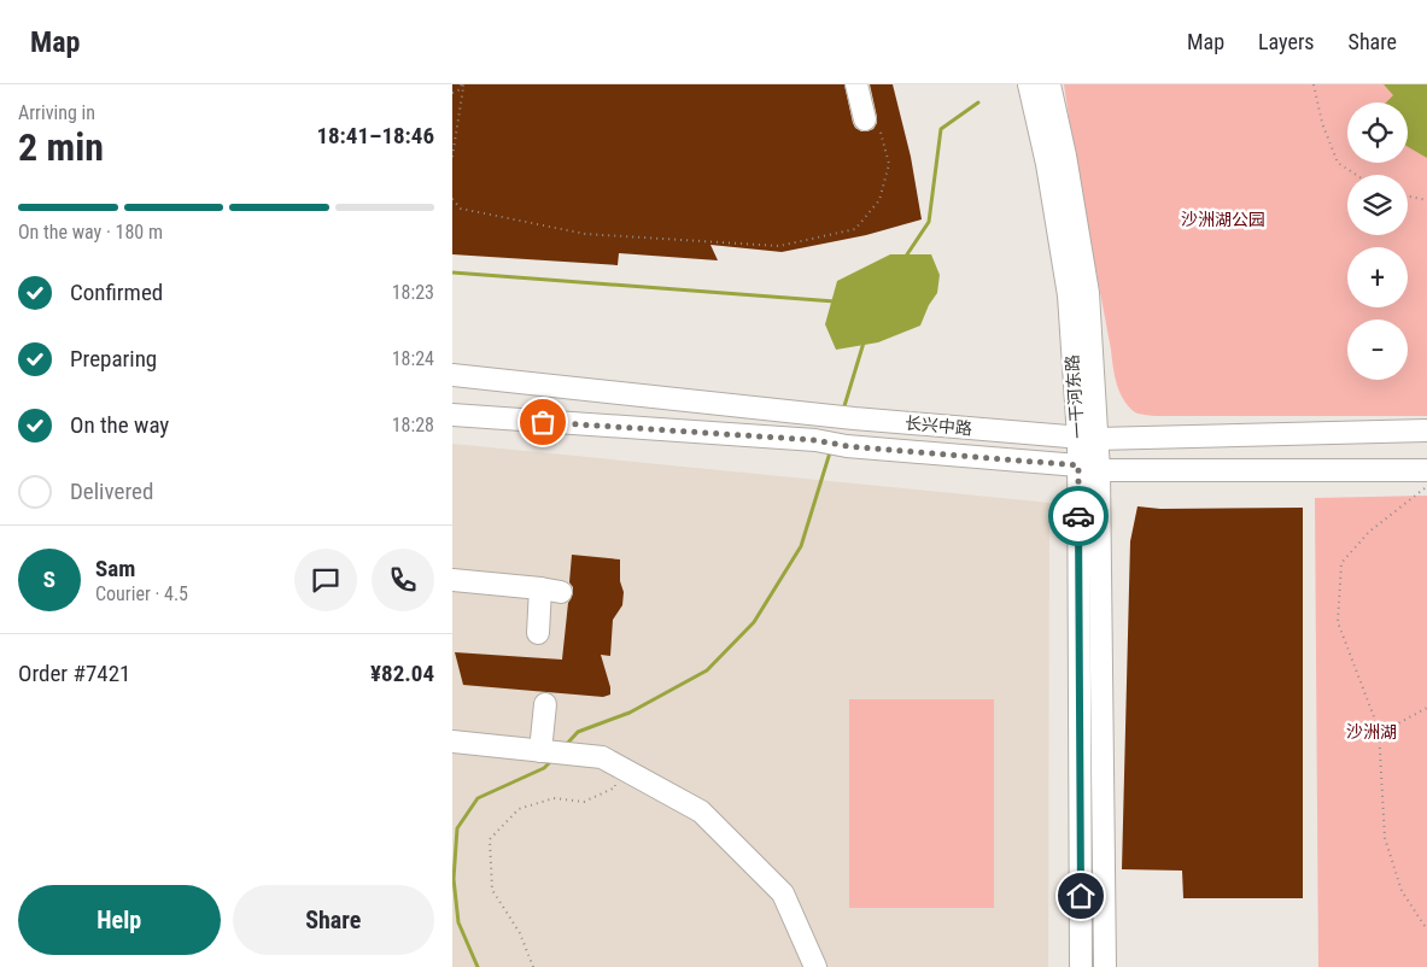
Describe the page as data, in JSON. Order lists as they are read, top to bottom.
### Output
{
  "streets": {
    "street": ["一干河东路", "长兴中路"]
  },
  "crossings": [
    ["一干河东路", "长兴中路"]
  ],
  "parks": ["沙洲湖公园", "沙洲湖"],
  "page": {
    "header": "Map",
    "nav": ["Map", "Layers", "Share"],
    "heading": ["2 min", "Arriving in", "18:41–18:46"],
    "panel": [
      "Sam",
      "Courier · 4.5",
      "Order #7421",
      "¥82.04"
    ],
    "map_buttons": ["+", "−"],
    "bar": "On the way · 180 m",
    "list": [
      ["Confirmed", "18:23"],
      ["Preparing", "18:24"],
      ["On the way", "18:28"],
      "Delivered"
    ],
    "round": "S",
    "buttons": ["Help", "Share"]
  }
}
